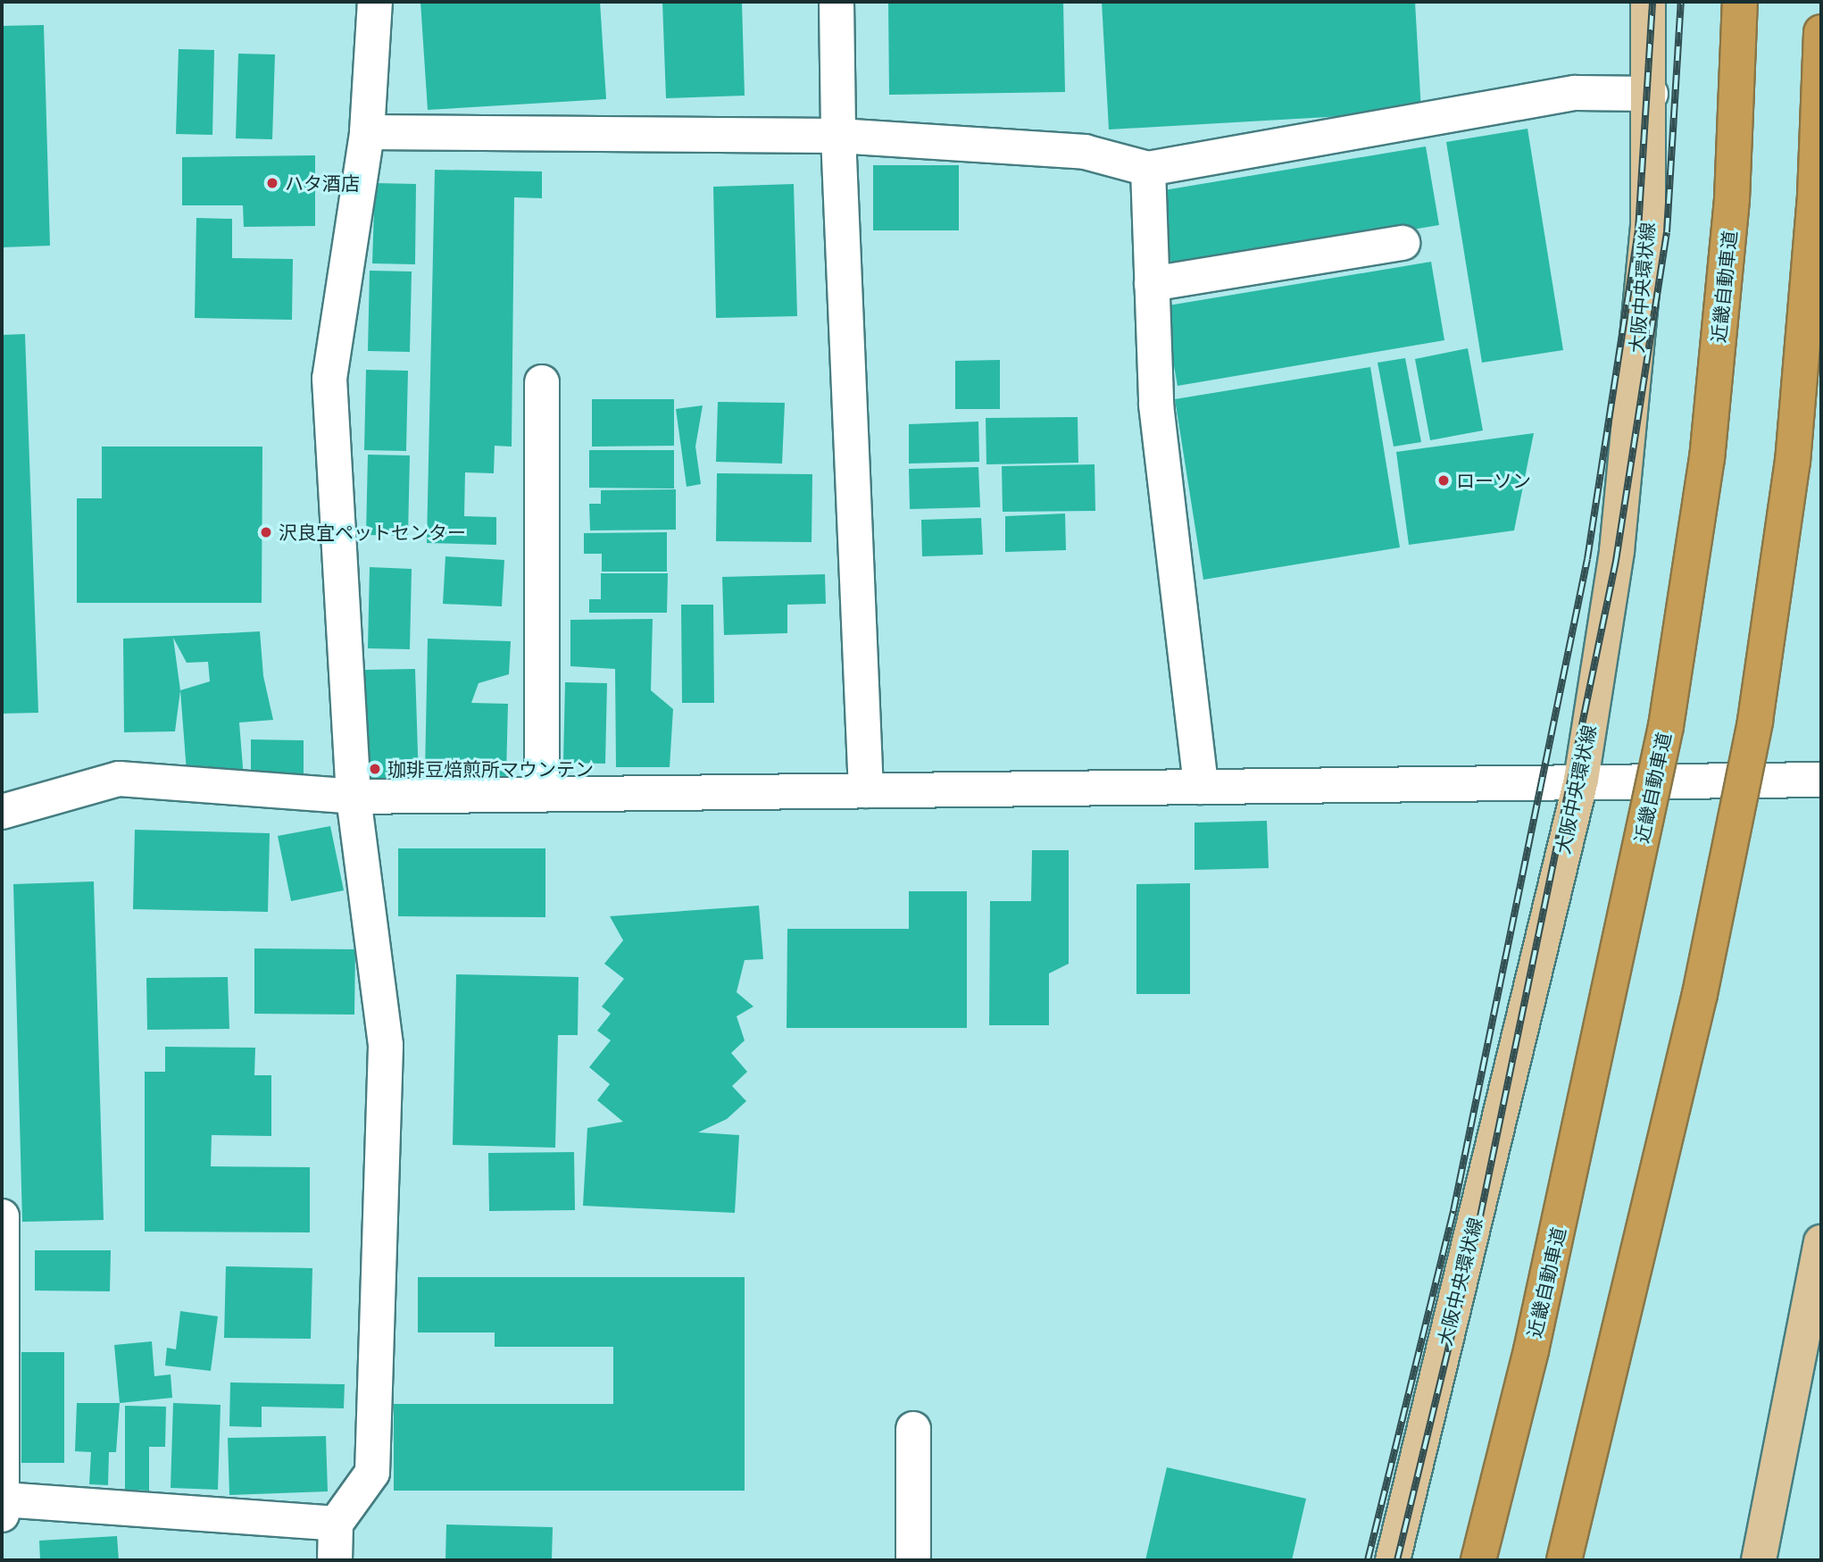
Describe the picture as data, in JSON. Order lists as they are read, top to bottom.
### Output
{
  "streets": {
    "highway": ["近畿自動車道"],
    "main road": ["大阪中央環状線"]
  },
  "places": [
    "ハタ酒店",
    "ローソン",
    "沢良宜ペットセンター",
    "珈琲豆焙煎所マウンテン"
  ]
}
